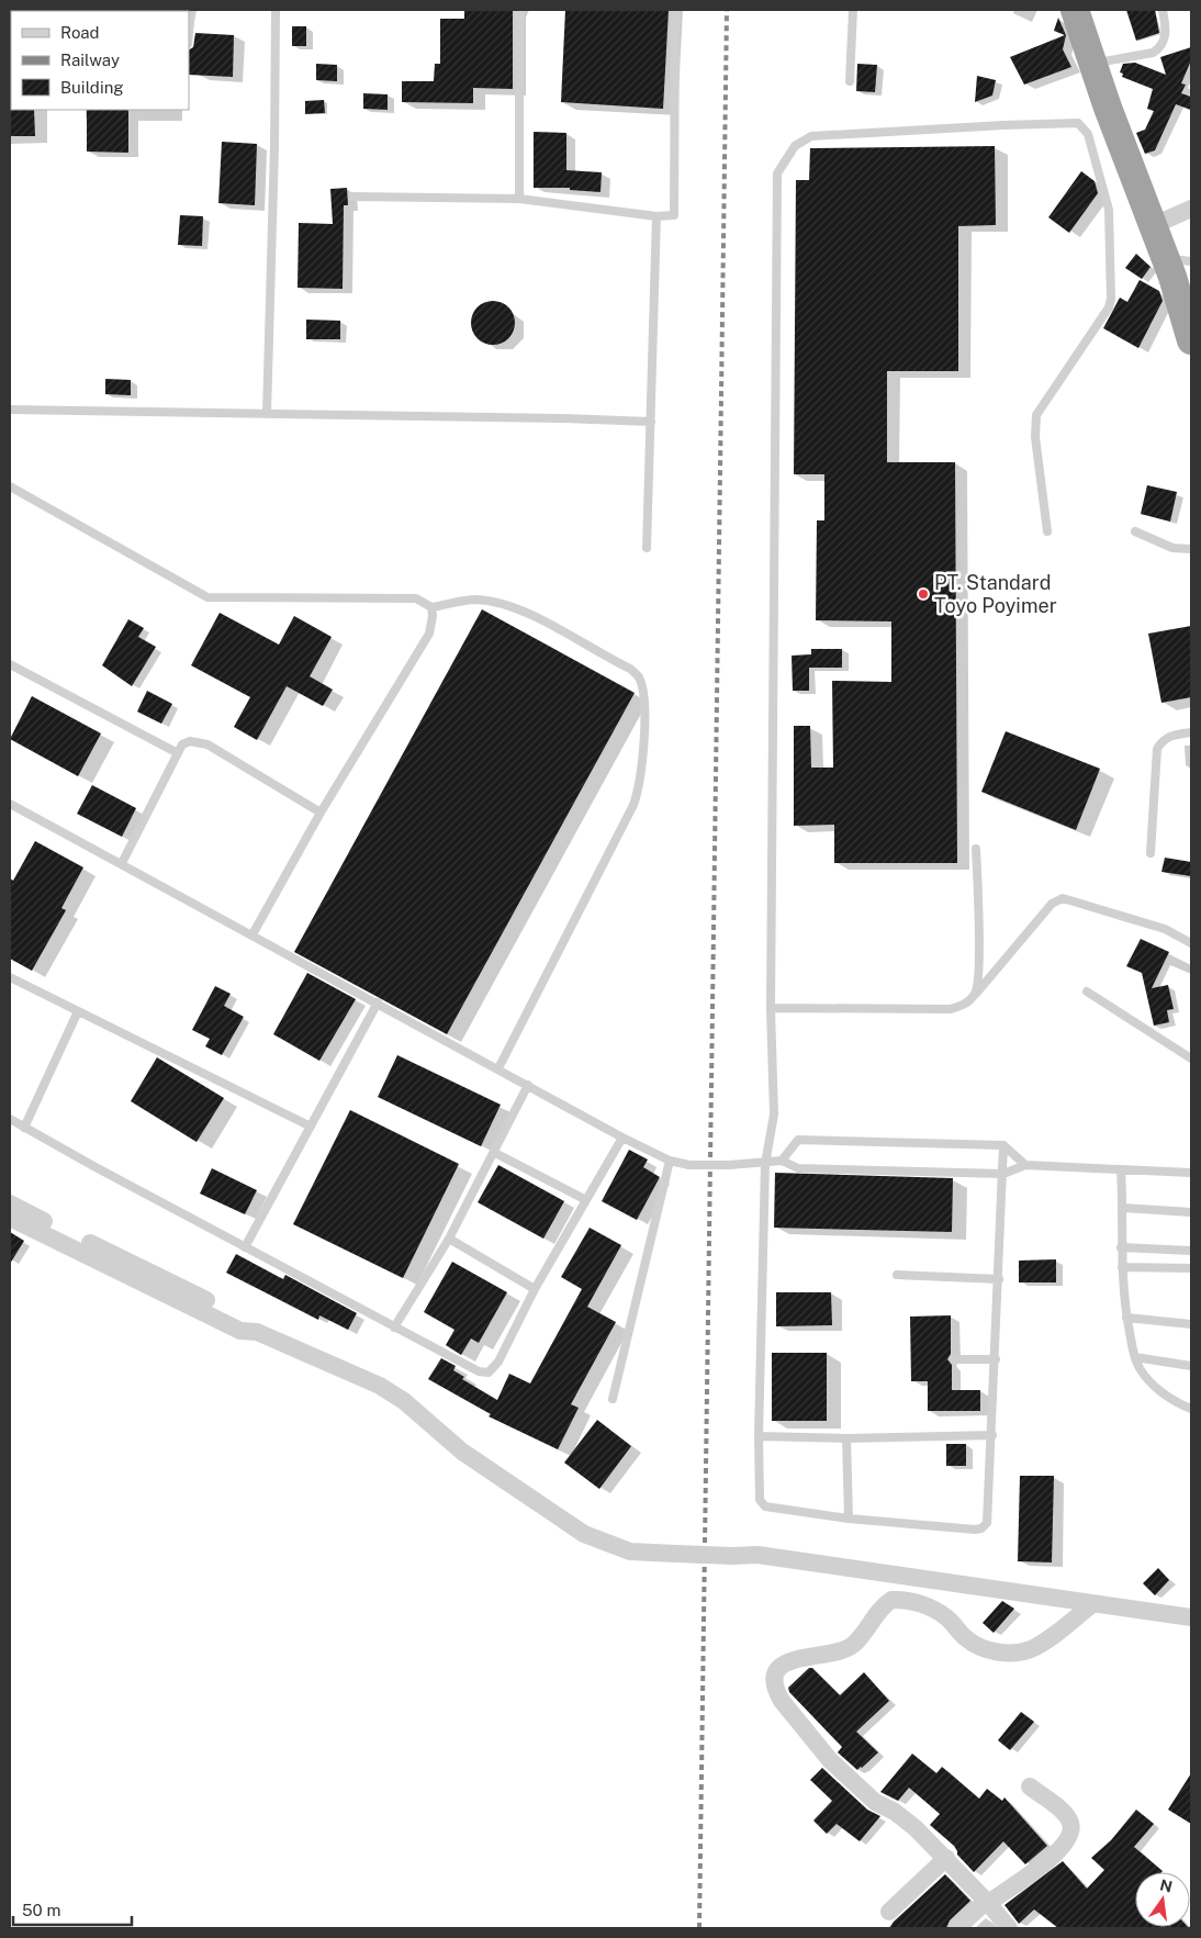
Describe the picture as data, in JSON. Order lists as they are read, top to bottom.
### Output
{
  "places": ["PT. Standard Toyo Poyimer"],
  "legend": ["Road", "Railway", "Building"],
  "scale_bar": "50 m",
  "north": "top"
}
